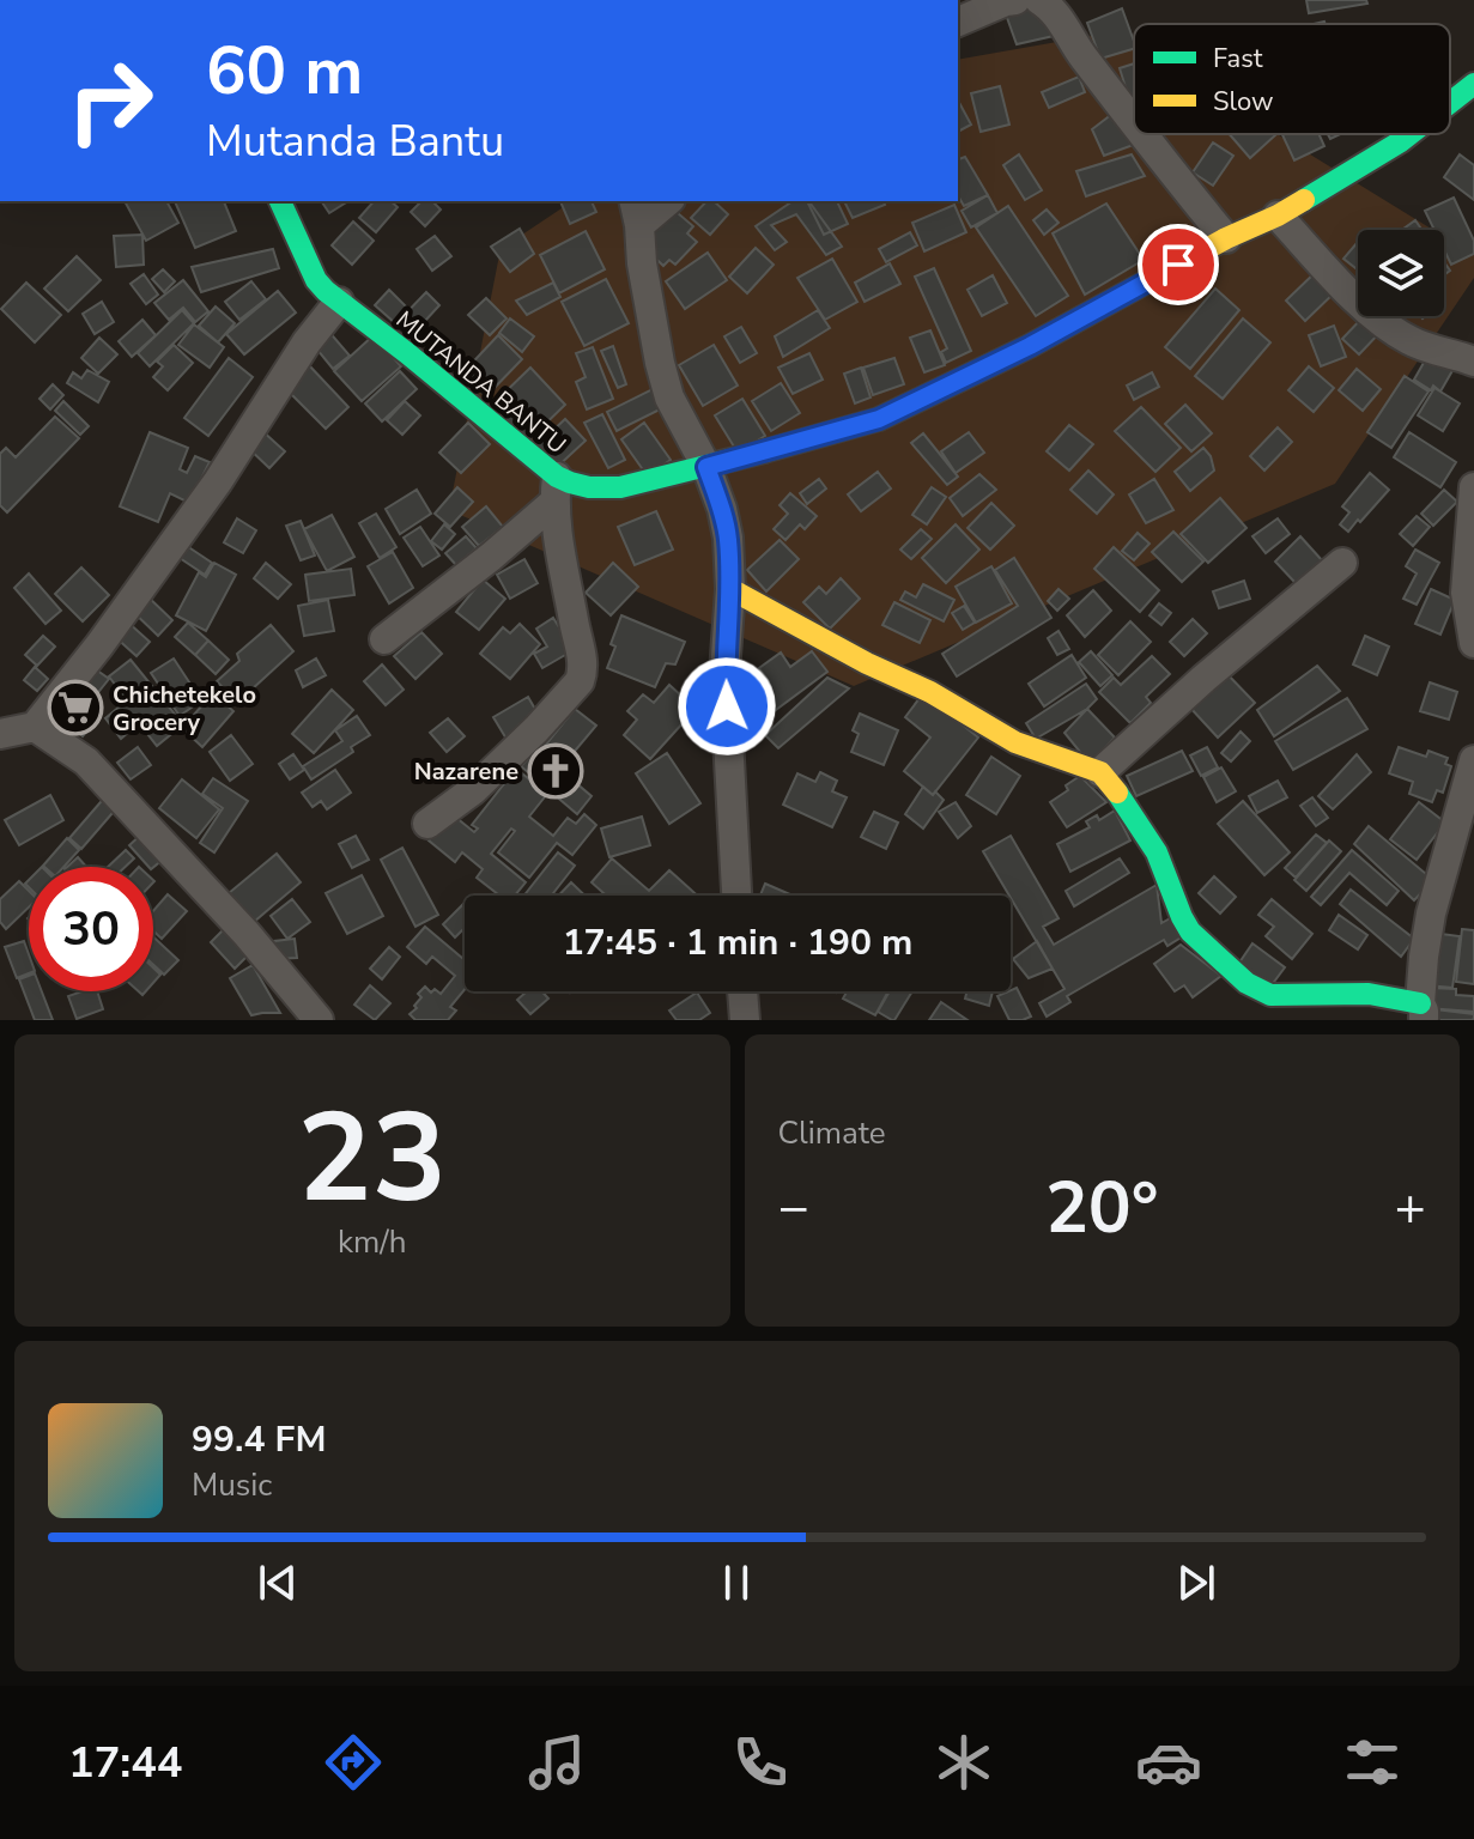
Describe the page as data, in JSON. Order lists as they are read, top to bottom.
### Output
{
  "streets": {
    "street": ["MUTANDA BANTU"]
  },
  "places": {
    "supermarket": ["Chichetekelo Grocery"],
    "church": ["Nazarene"]
  },
  "legend": ["Fast", "Slow"],
  "page": {
    "turn": ["60 m", "Mutanda Bantu"],
    "limit": "30",
    "trip": "17:45 · 1 min · 190 m",
    "tile": [
      ["23", "km/h"],
      "Climate"
    ],
    "heat": ["−", "20°", "+"],
    "song": ["99.4 FM", "Music"],
    "tabs": "17:44"
  }
}
